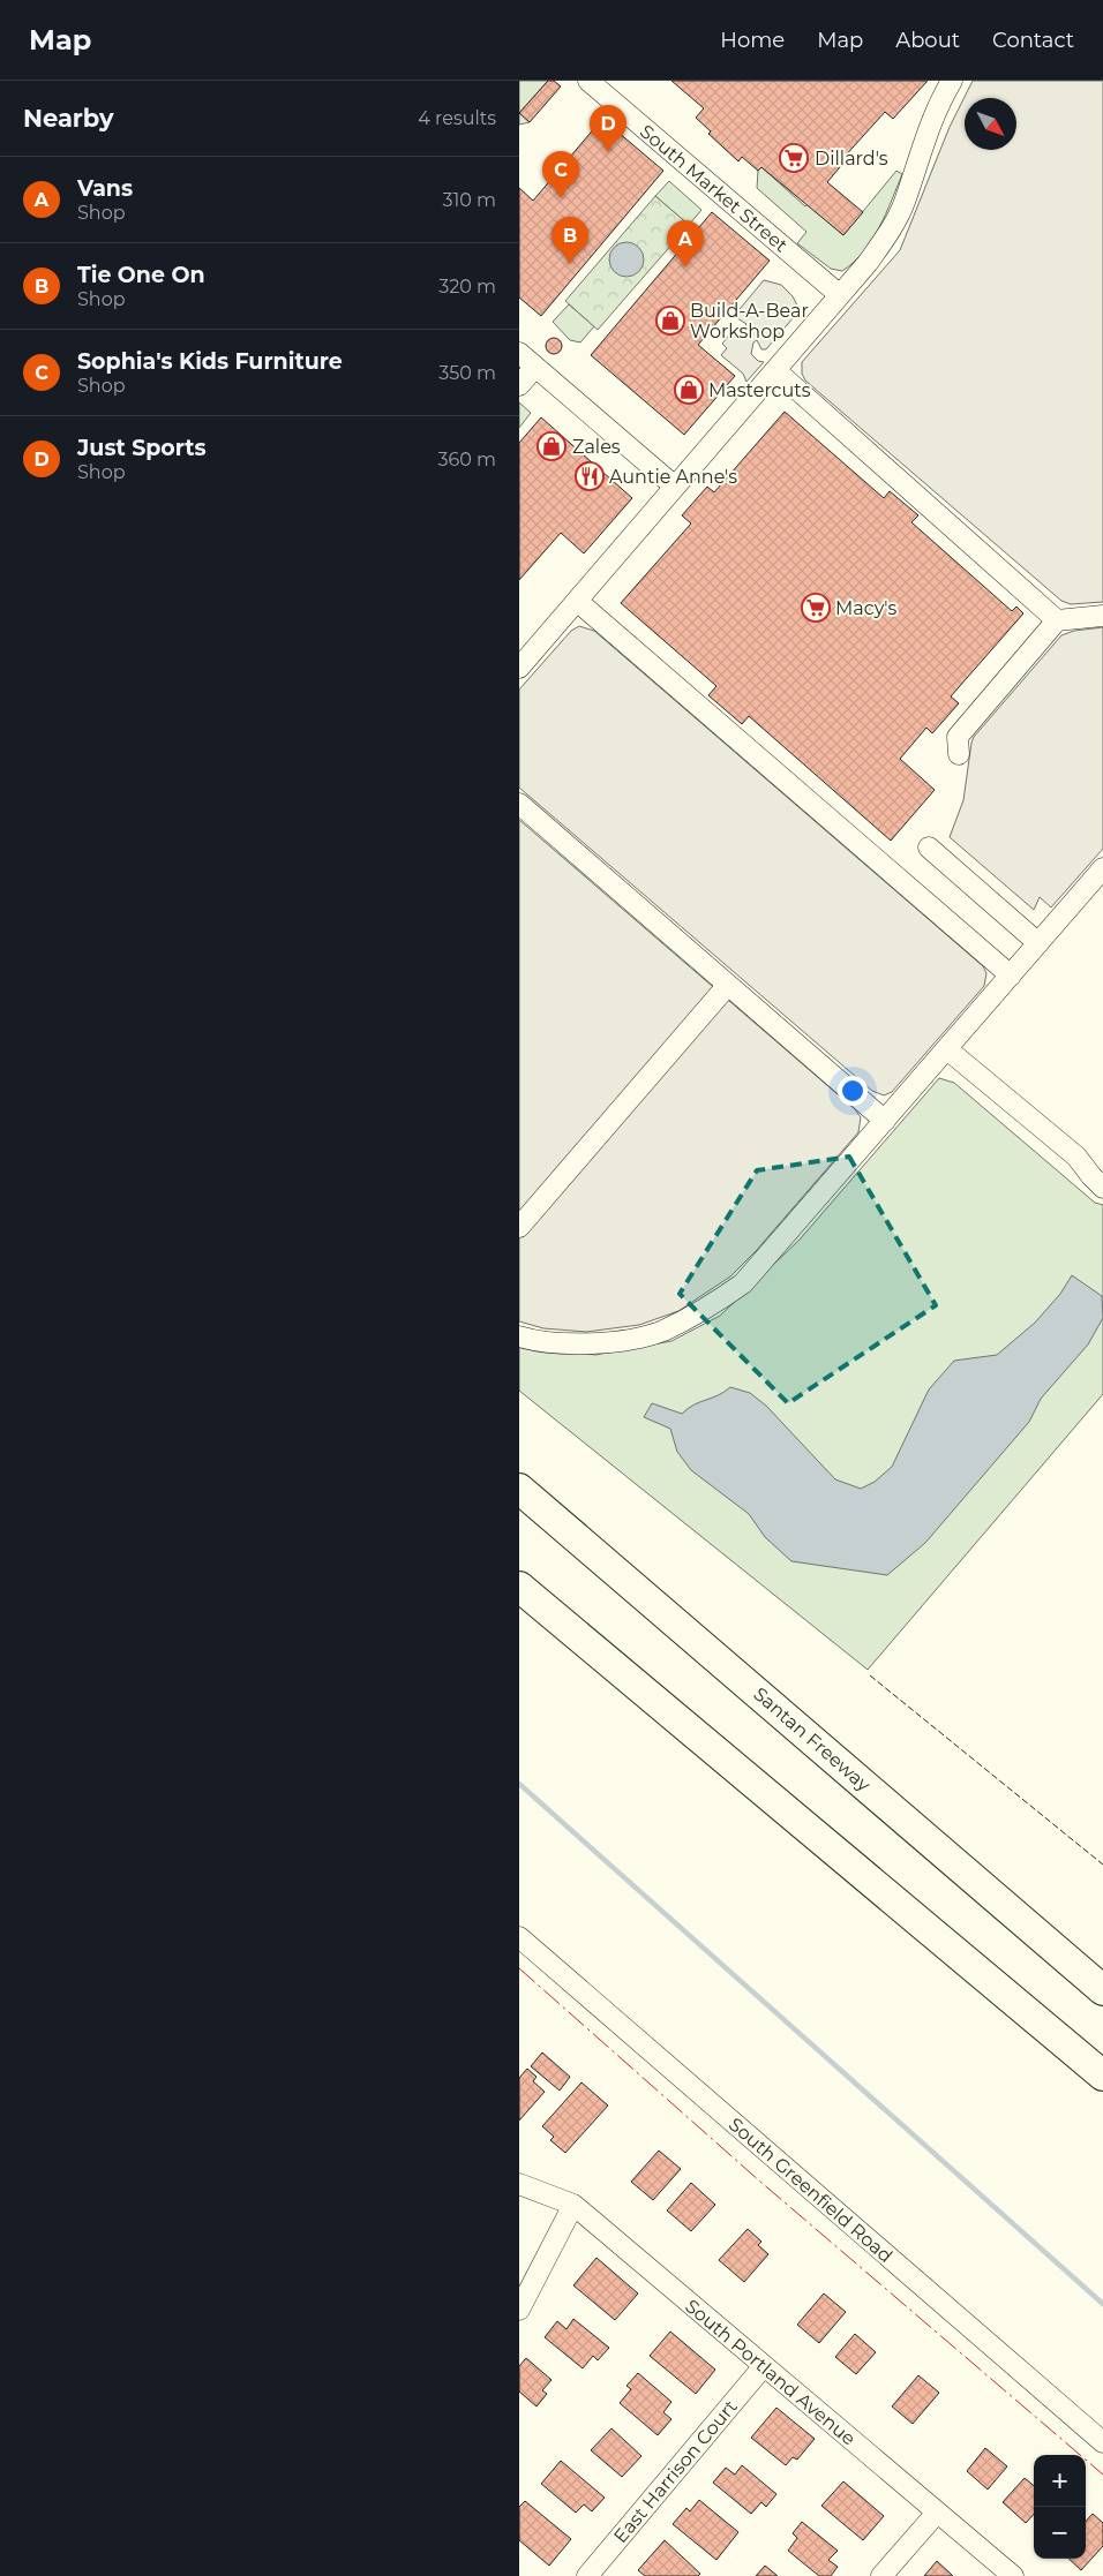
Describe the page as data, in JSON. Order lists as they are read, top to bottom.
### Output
{
  "streets": {
    "highway": ["Santan Freeway"],
    "street": [
      "South Market Street",
      "South Greenfield Road",
      "South Portland Avenue",
      "East Harrison Court"
    ]
  },
  "crossings": [
    ["South Portland Avenue", "East Harrison Court"]
  ],
  "places": {
    "supermarket": ["Dillard's", "Macy's"],
    "shop": ["Build-A-Bear Workshop", "Mastercuts", "Zales"],
    "restaurant": ["Auntie Anne's"]
  },
  "north": "bottom right",
  "page": {
    "header": "Map",
    "nav": [
      "Home",
      "Map",
      "About",
      "Contact"
    ],
    "heading": ["Nearby", "4 results"],
    "pins": [
      "D",
      "C",
      "B",
      "A"
    ],
    "list": [
      {
        "mark": "A",
        "name": "Vans",
        "note": "Shop",
        "value": "310 m"
      },
      {
        "mark": "B",
        "name": "Tie One On",
        "note": "Shop",
        "value": "320 m"
      },
      {
        "mark": "C",
        "name": "Sophia's Kids Furniture",
        "note": "Shop",
        "value": "350 m"
      },
      {
        "mark": "D",
        "name": "Just Sports",
        "note": "Shop",
        "value": "360 m"
      }
    ],
    "map_buttons": ["+", "−"]
  }
}
